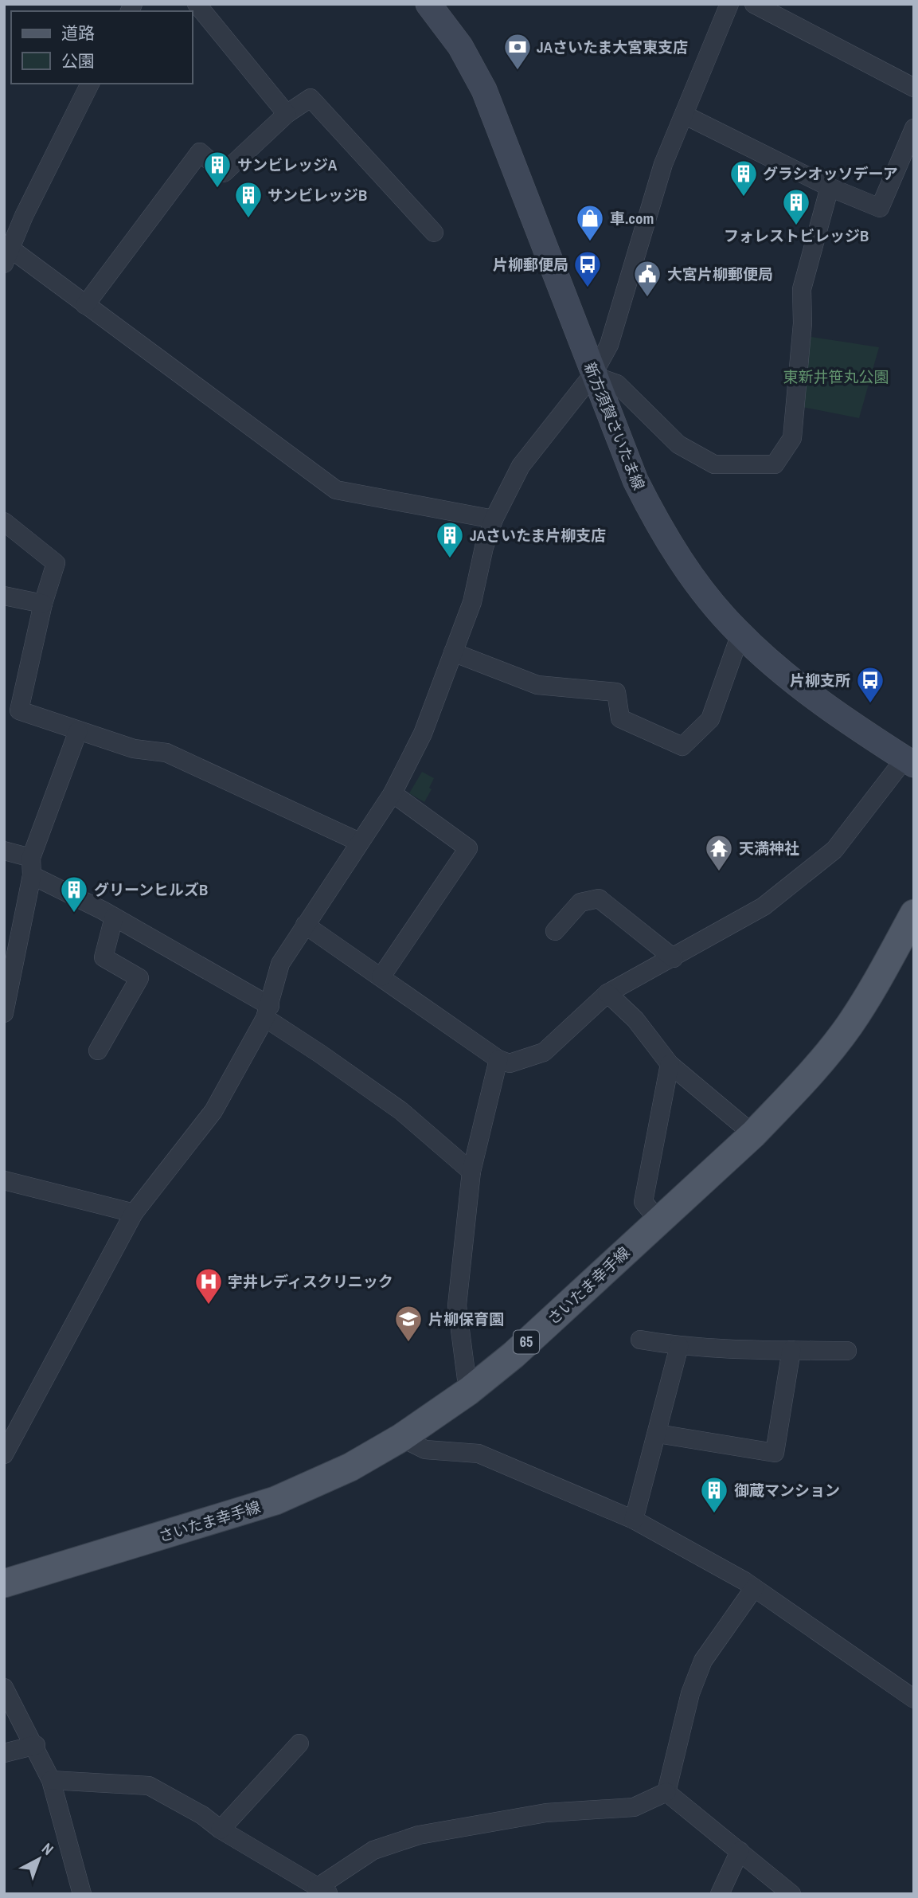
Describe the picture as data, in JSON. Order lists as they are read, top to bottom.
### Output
{
  "streets": {
    "main road": ["新方須賀さいたま線", "さいたま幸手線", "65"]
  },
  "parks": ["東新井笹丸公園"],
  "places": {
    "bank": ["JAさいたま大宮東支店"],
    "building": [
      "サンビレッジA",
      "グラシオッソデーア",
      "サンビレッジB",
      "フォレストビレッジB",
      "JAさいたま片柳支店",
      "グリーンヒルズB",
      "御蔵マンション"
    ],
    "shop": ["車.com"],
    "bus stop": ["片柳郵便局", "片柳支所"],
    "public building": ["大宮片柳郵便局"],
    "temple": ["天満神社"],
    "hospital": ["宇井レディスクリニック"],
    "school or university": ["片柳保育園"]
  },
  "legend": ["道路", "公園"],
  "north": "top right"
}
